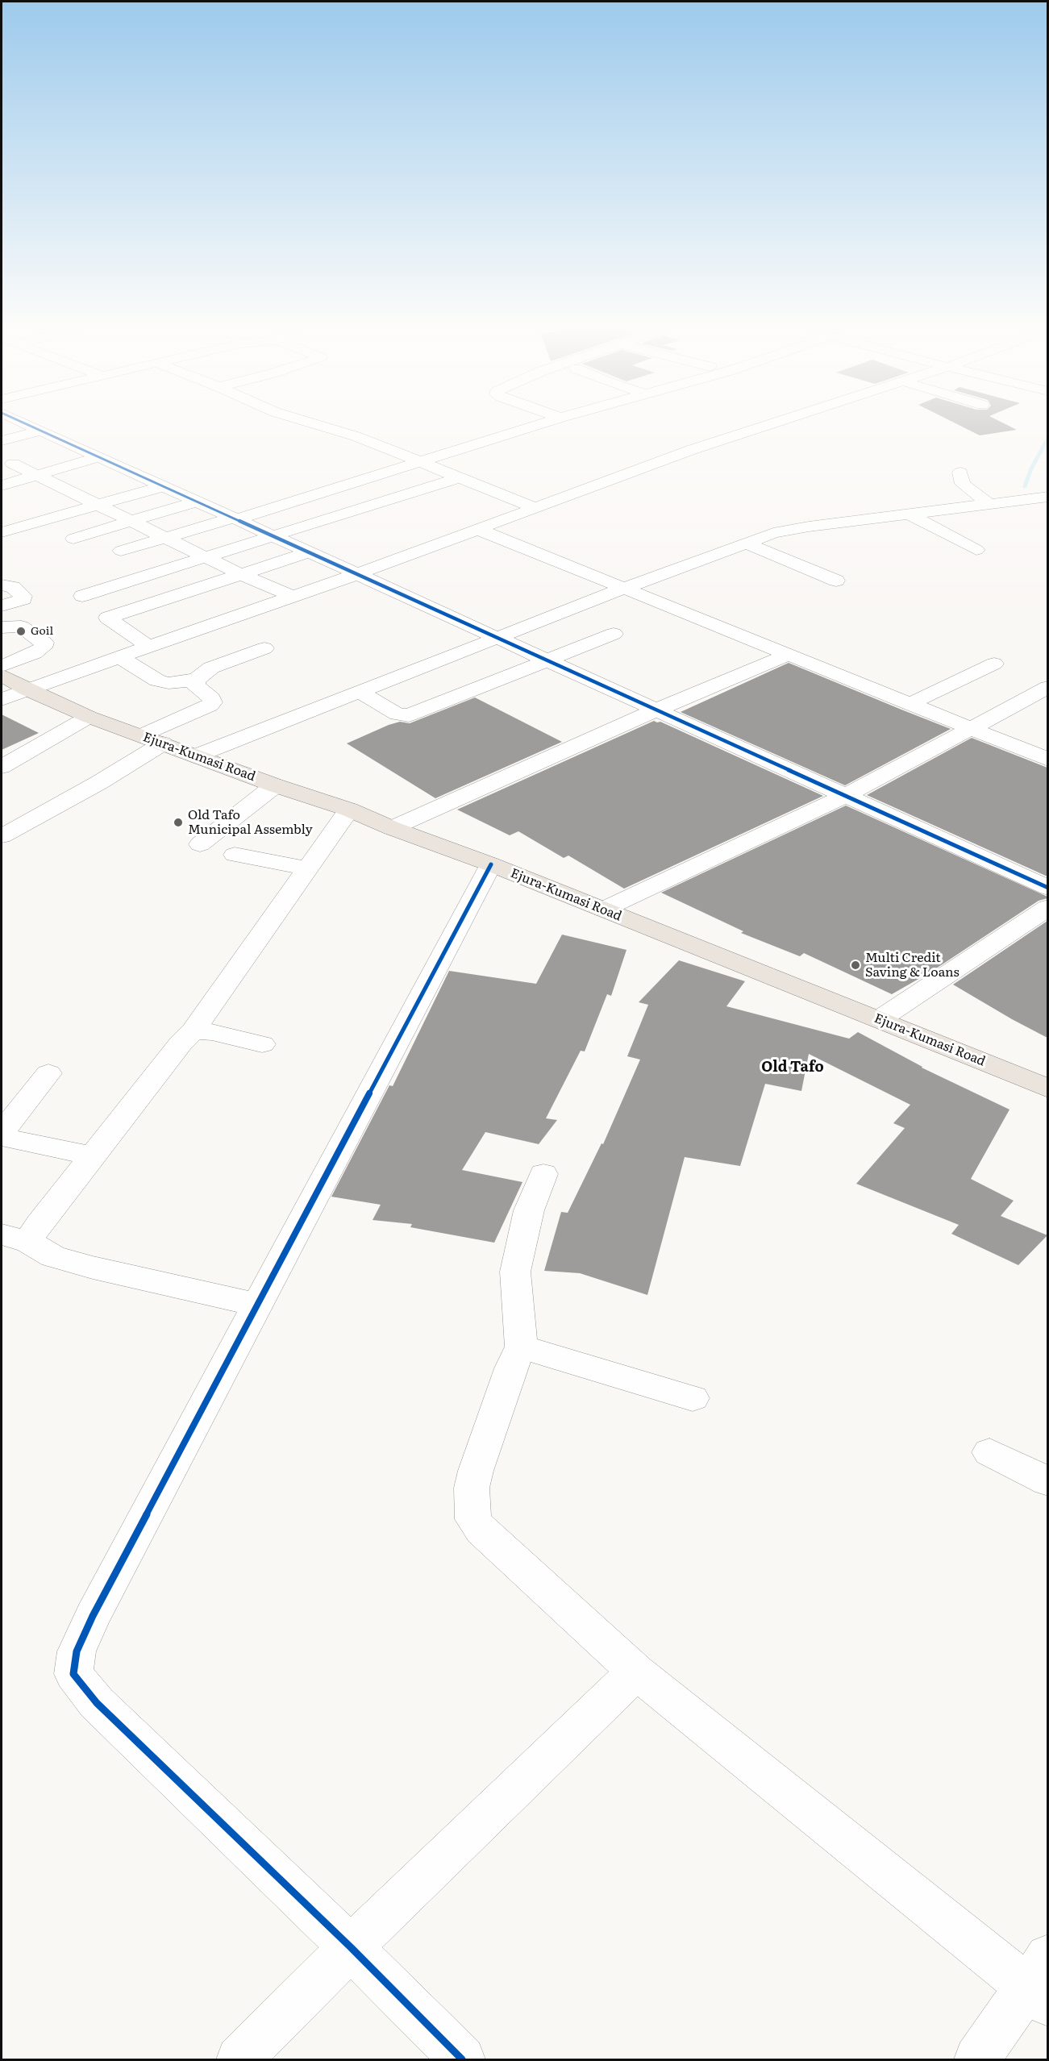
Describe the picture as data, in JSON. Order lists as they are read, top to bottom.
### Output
{
  "streets": {
    "main road": ["Ejura-Kumasi Road"]
  },
  "districts": ["Old Tafo"],
  "places": ["Goil", "Old Tafo Municipal Assembly", "Multi Credit Saving & Loans"]
}
